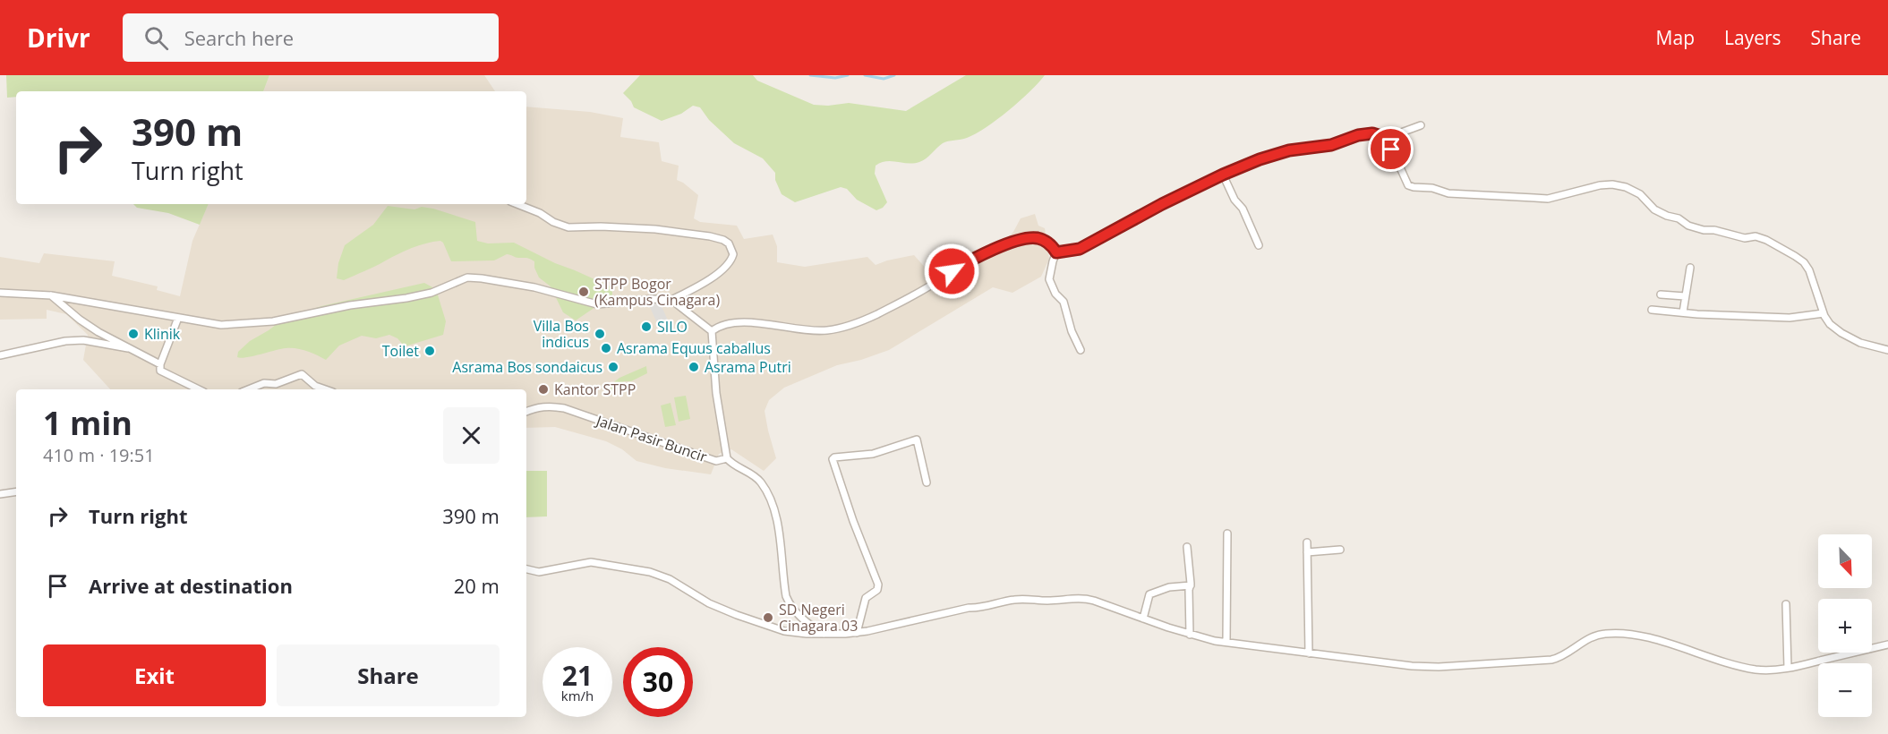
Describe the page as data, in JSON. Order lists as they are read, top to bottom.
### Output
{
  "streets": {
    "street": ["Jalan Pasir Buncir"]
  },
  "places": [
    "STPP Bogor (Kampus Cinagara)",
    "SILO",
    "Klinik",
    "Villa Bos indicus",
    "Asrama Equus caballus",
    "Toilet",
    "Asrama Bos sondaicus",
    "Asrama Putri",
    "Kantor STPP",
    "SD Negeri Cinagara 03"
  ],
  "north": "bottom right",
  "page": {
    "header": "Drivr",
    "search": "Search here",
    "nav": ["Map", "Layers", "Share"],
    "turn": ["390 m", "Turn right"],
    "heading": ["1 min", "410 m · 19:51"],
    "list": [
      {
        "name": "Turn right",
        "value": "390 m"
      },
      {
        "name": "Arrive at destination",
        "value": "20 m"
      }
    ],
    "map_buttons": ["+", "−"],
    "buttons": ["Exit", "Share"],
    "speed": "21 km/h",
    "limit": "30"
  }
}
